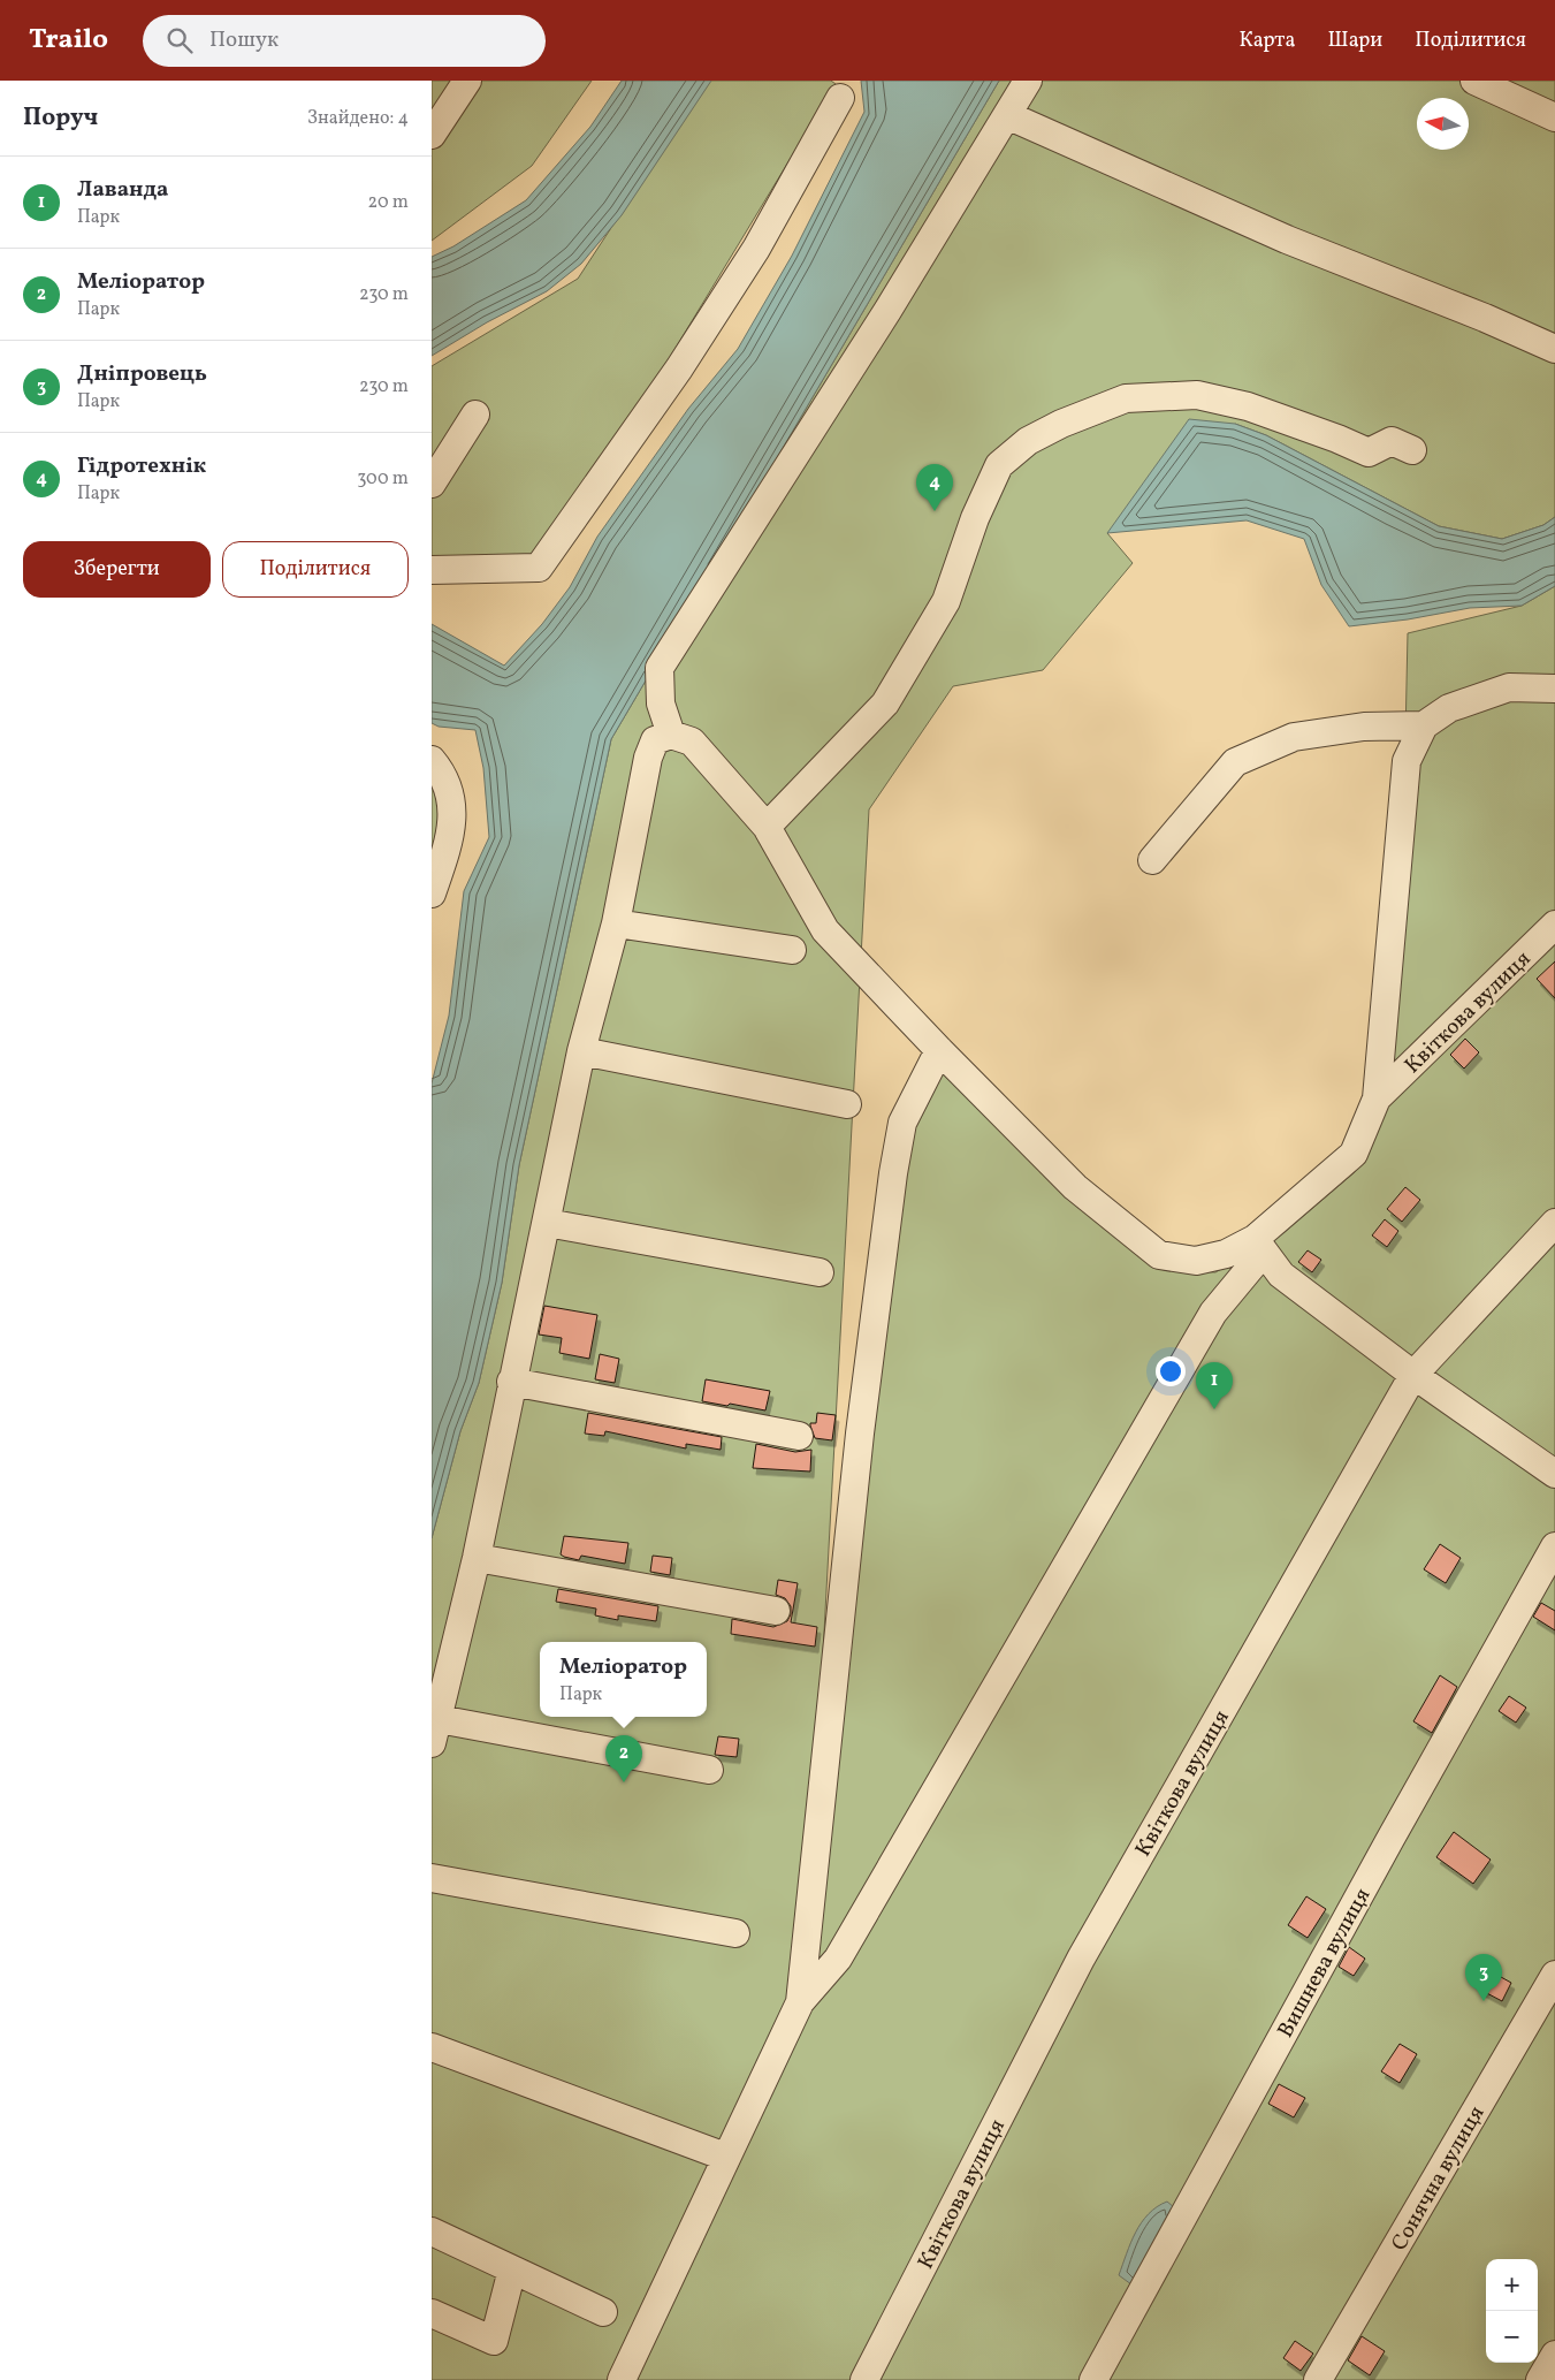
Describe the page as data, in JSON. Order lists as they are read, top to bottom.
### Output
{
  "streets": {
    "street": ["Квіткова вулиця", "Вишнева вулиця", "Сонячна вулиця"]
  },
  "north": "left",
  "page": {
    "header": "Trailo",
    "search": "Пошук",
    "nav": ["Карта", "Шари", "Поділитися"],
    "heading": ["Поруч", "Знайдено: 4"],
    "list": [
      {
        "mark": "1",
        "name": "Лаванда",
        "note": "Парк",
        "value": "20 m"
      },
      {
        "mark": "2",
        "name": "Меліоратор",
        "note": "Парк",
        "value": "230 m"
      },
      {
        "mark": "3",
        "name": "Дніпровець",
        "note": "Парк",
        "value": "230 m"
      },
      {
        "mark": "4",
        "name": "Гідротехнік",
        "note": "Парк",
        "value": "300 m"
      }
    ],
    "pins": [
      "4",
      "1",
      "2",
      "3"
    ],
    "buttons": ["Зберегти", "Поділитися"],
    "popup": ["Меліоратор", "Парк"],
    "map_buttons": ["+", "−"]
  }
}
